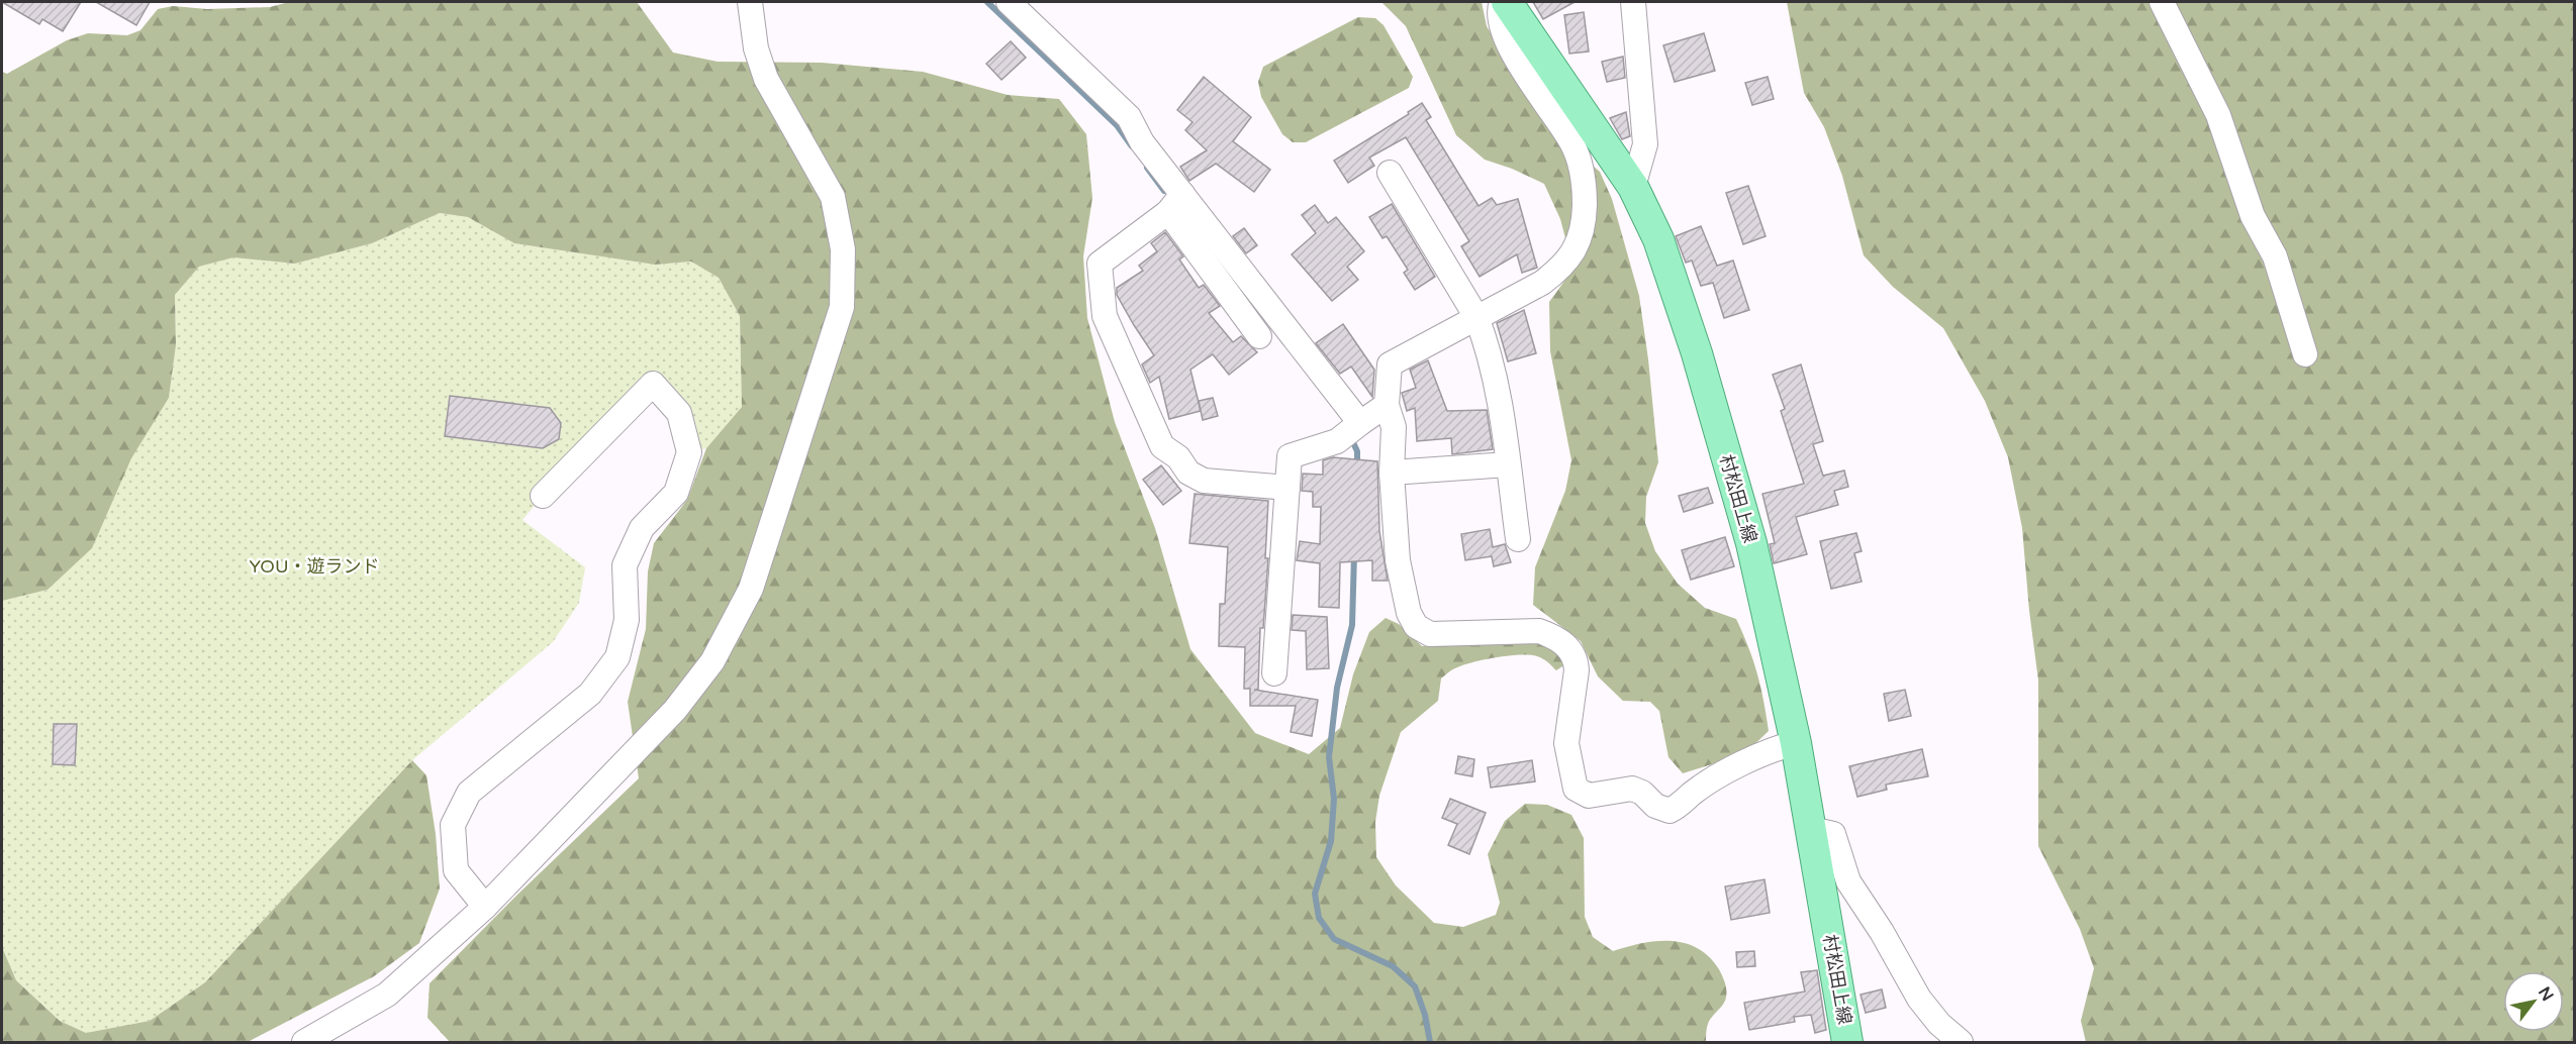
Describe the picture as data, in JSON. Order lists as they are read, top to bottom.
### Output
{
  "streets": {
    "main road": ["村松田上線"]
  },
  "parks": ["YOU・遊ランド"],
  "north": "top right"
}
